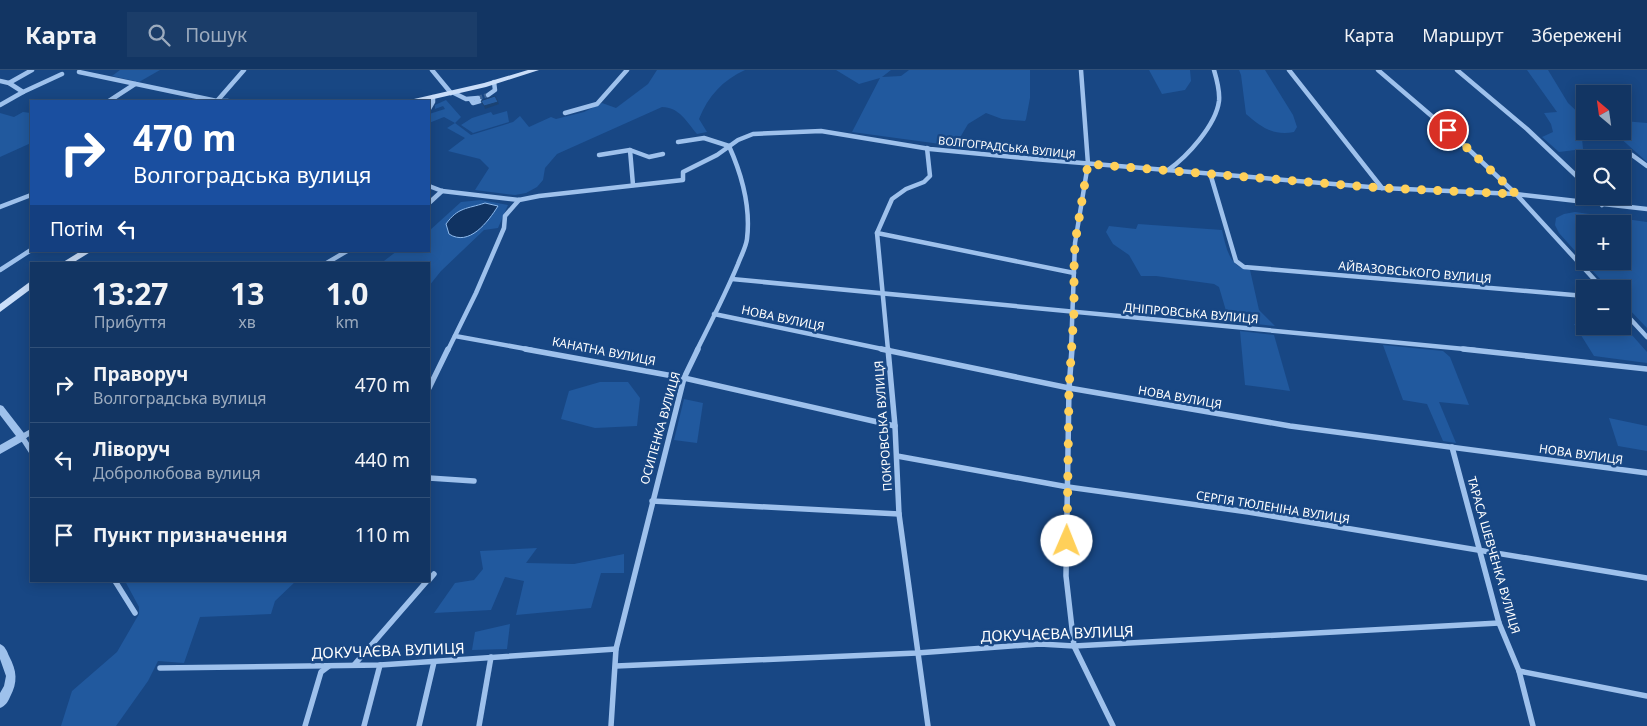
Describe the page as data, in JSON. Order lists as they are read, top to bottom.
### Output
{
  "streets": {
    "street": [
      "ВОЛГОГРАДСЬКА ВУЛИЦЯ",
      "АЙВАЗОВСЬКОГО ВУЛИЦЯ",
      "ДНІПРОВСЬКА ВУЛИЦЯ",
      "НОВА ВУЛИЦЯ",
      "КАНАТНА ВУЛИЦЯ",
      "ПОКРОВСЬКА ВУЛИЦЯ",
      "ОСИПЕНКА ВУЛИЦЯ",
      "СЕРГІЯ ТЮЛЕНІНА ВУЛИЦЯ",
      "ТАРАСА ШЕВЧЕНКА ВУЛИЦЯ",
      "ДОКУЧАЄВА ВУЛИЦЯ"
    ]
  },
  "crossings": [
    ["ВОЛГОГРАДСЬКА ВУЛИЦЯ", "АЙВАЗОВСЬКОГО ВУЛИЦЯ"],
    ["ВОЛГОГРАДСЬКА ВУЛИЦЯ", "ПОКРОВСЬКА ВУЛИЦЯ"],
    ["ВОЛГОГРАДСЬКА ВУЛИЦЯ", "ОСИПЕНКА ВУЛИЦЯ"],
    ["ДНІПРОВСЬКА ВУЛИЦЯ", "ПОКРОВСЬКА ВУЛИЦЯ"],
    ["ДНІПРОВСЬКА ВУЛИЦЯ", "ОСИПЕНКА ВУЛИЦЯ"],
    ["НОВА ВУЛИЦЯ", "ПОКРОВСЬКА ВУЛИЦЯ"],
    ["НОВА ВУЛИЦЯ", "ОСИПЕНКА ВУЛИЦЯ"],
    ["НОВА ВУЛИЦЯ", "ТАРАСА ШЕВЧЕНКА ВУЛИЦЯ"],
    ["КАНАТНА ВУЛИЦЯ", "ПОКРОВСЬКА ВУЛИЦЯ"],
    ["КАНАТНА ВУЛИЦЯ", "ОСИПЕНКА ВУЛИЦЯ"],
    ["ПОКРОВСЬКА ВУЛИЦЯ", "СЕРГІЯ ТЮЛЕНІНА ВУЛИЦЯ"],
    ["ПОКРОВСЬКА ВУЛИЦЯ", "ДОКУЧАЄВА ВУЛИЦЯ"],
    ["ОСИПЕНКА ВУЛИЦЯ", "ДОКУЧАЄВА ВУЛИЦЯ"],
    ["СЕРГІЯ ТЮЛЕНІНА ВУЛИЦЯ", "ТАРАСА ШЕВЧЕНКА ВУЛИЦЯ"],
    ["ТАРАСА ШЕВЧЕНКА ВУЛИЦЯ", "ДОКУЧАЄВА ВУЛИЦЯ"]
  ],
  "north": "top left",
  "page": {
    "header": "Карта",
    "search": "Пошук",
    "nav": ["Карта", "Маршрут", "Збережені"],
    "map_buttons": ["+", "−"],
    "turn": ["470 m", "Волгоградська вулиця"],
    "then": "Потім",
    "eta": [
      "13:27",
      "Прибуття",
      "13",
      "хв",
      "1.0",
      "km"
    ],
    "list": [
      {
        "name": "Праворуч",
        "note": "Волгоградська вулиця",
        "value": "470 m"
      },
      {
        "name": "Ліворуч",
        "note": "Добролюбова вулиця",
        "value": "440 m"
      },
      {
        "name": "Пункт призначення",
        "value": "110 m"
      }
    ]
  }
}
